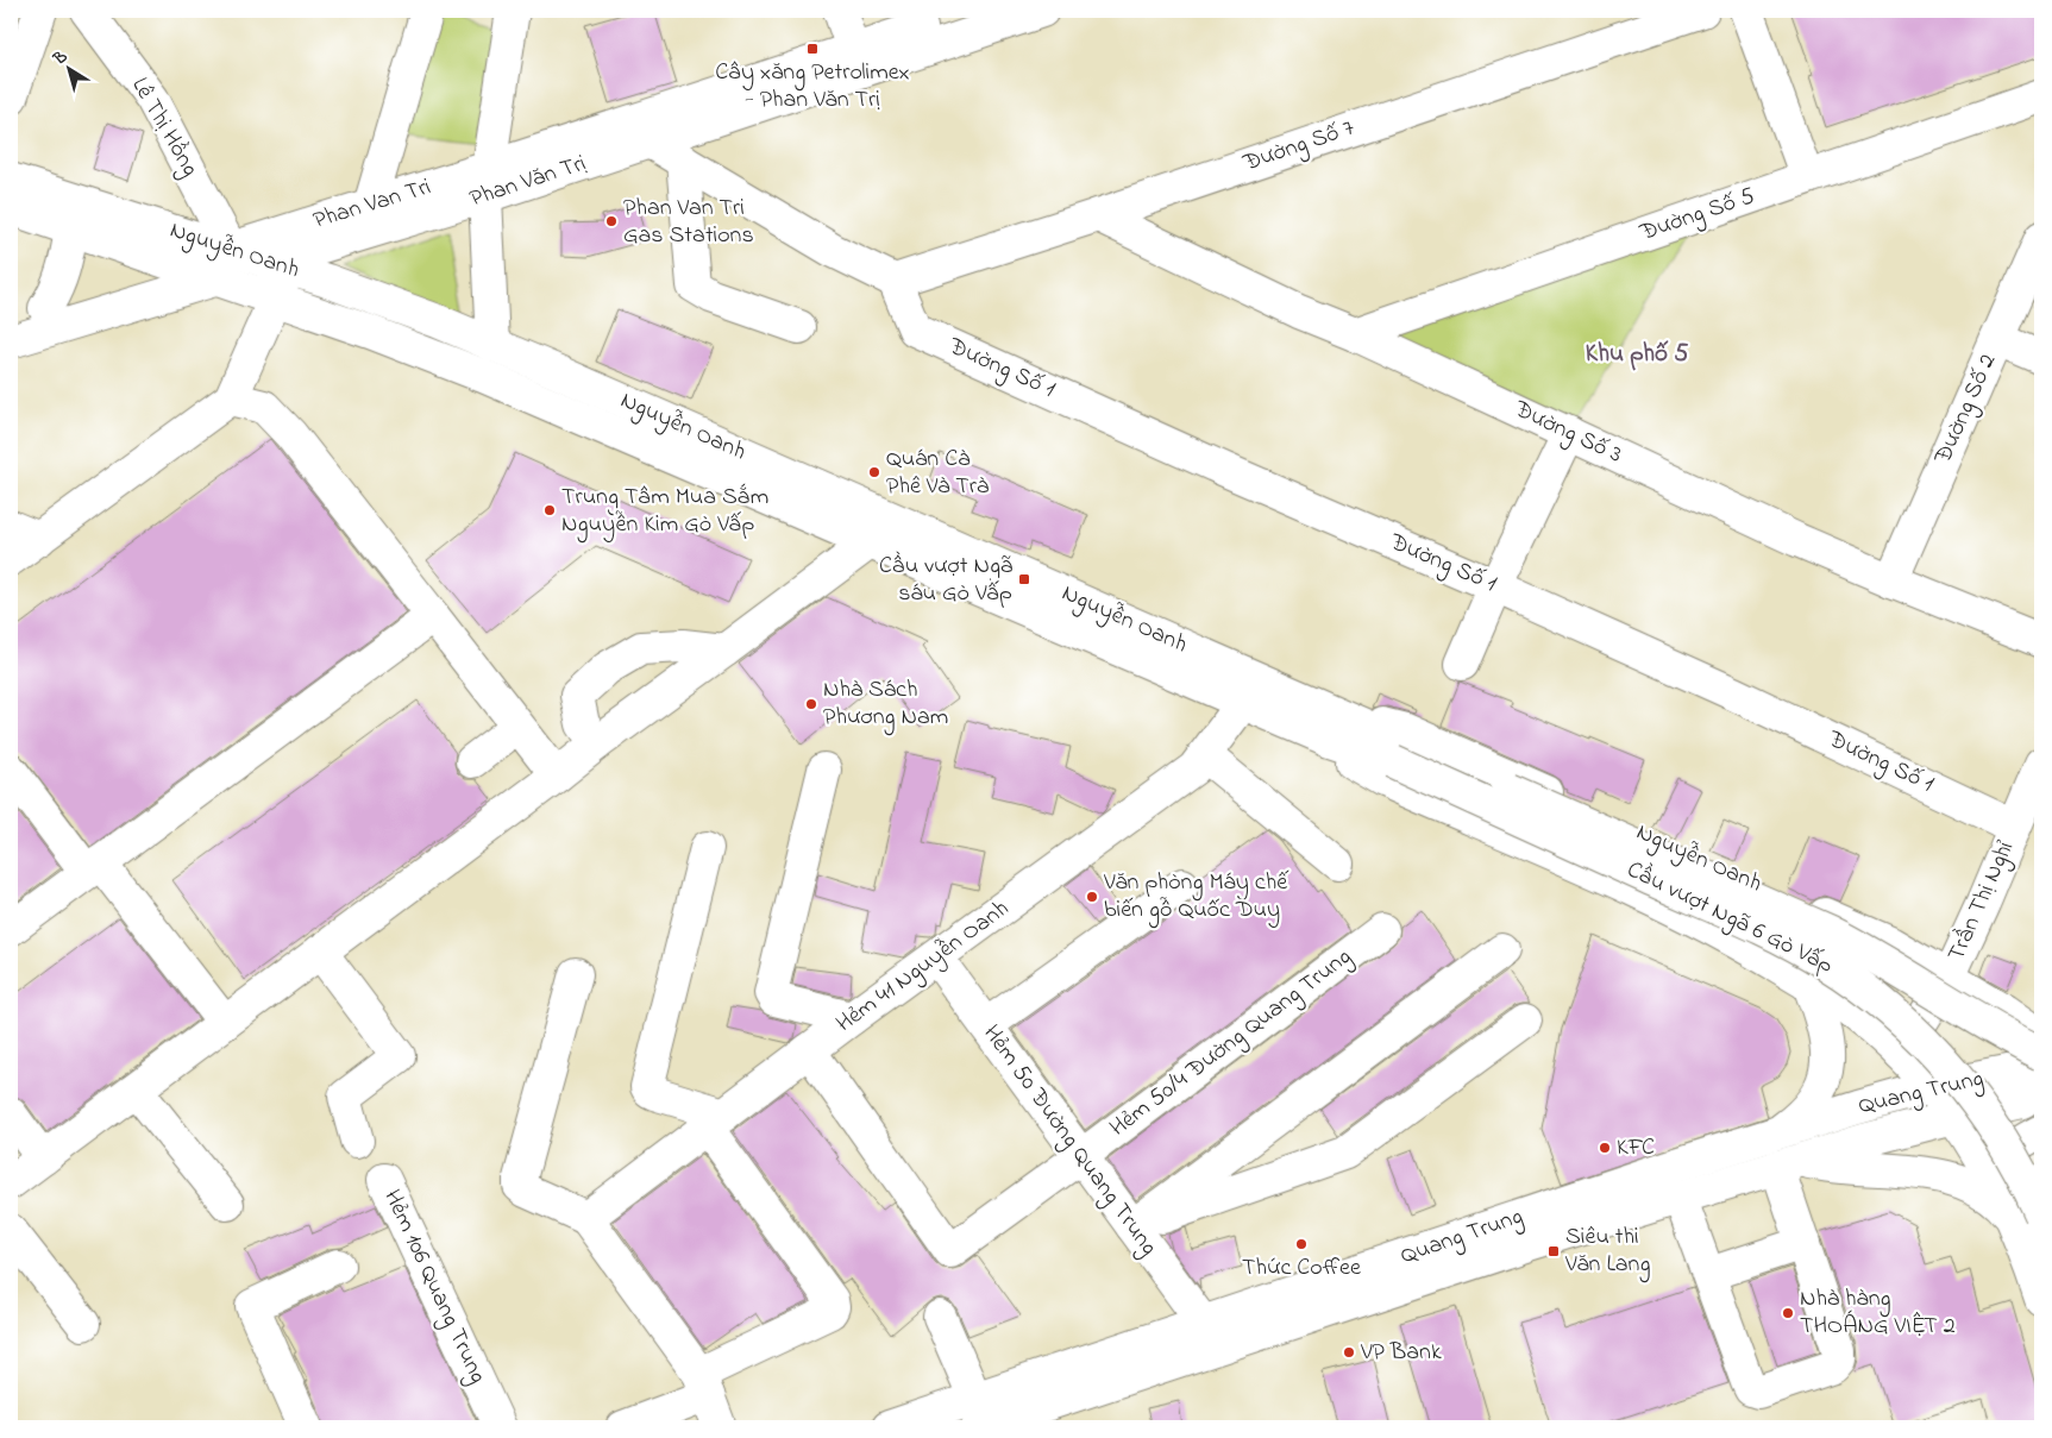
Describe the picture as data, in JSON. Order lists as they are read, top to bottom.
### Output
{
  "streets": {
    "street": [
      "Lê Thị Hồng",
      "Đường Số 7",
      "Phan Văn Trị",
      "Phan Van Tri",
      "Đường Số 5",
      "Nguyễn Oanh",
      "Đường Số 1",
      "Đường Số 2",
      "Đường Số 3",
      "Trần Thị Nghỉ",
      "Cầu vượt Ngã 6 Gò Vấp",
      "Hẻm 41 Nguyễn Oanh",
      "Hẻm 50/4 Đường Quang Trung",
      "Quang Trung",
      "Hẻm 50 Đường Quang Trung",
      "Hẻm 106 Quang Trung"
    ]
  },
  "crossings": [
    ["Lê Thị Hồng", "Phan Van Tri"],
    ["Lê Thị Hồng", "Nguyễn Oanh"],
    ["Đường Số 7", "Đường Số 1"],
    ["Đường Số 7", "Đường Số 3"],
    ["Phan Văn Trị", "Phan Van Tri"],
    ["Phan Văn Trị", "Nguyễn Oanh"],
    ["Phan Van Tri", "Nguyễn Oanh"],
    ["Đường Số 5", "Đường Số 3"],
    ["Nguyễn Oanh", "Trần Thị Nghỉ"],
    ["Nguyễn Oanh", "Cầu vượt Ngã 6 Gò Vấp"],
    ["Nguyễn Oanh", "Hẻm 41 Nguyễn Oanh"],
    ["Nguyễn Oanh", "Quang Trung"],
    ["Đường Số 1", "Trần Thị Nghỉ"],
    ["Đường Số 2", "Đường Số 3"],
    ["Hẻm 41 Nguyễn Oanh", "Hẻm 50/4 Đường Quang Trung"],
    ["Hẻm 41 Nguyễn Oanh", "Hẻm 50 Đường Quang Trung"],
    ["Hẻm 50/4 Đường Quang Trung", "Hẻm 50 Đường Quang Trung"],
    ["Quang Trung", "Hẻm 50 Đường Quang Trung"]
  ],
  "districts": ["Khu phố 5"],
  "places": {
    "transit": ["Cây xăng Petrolimex - Phan Văn Trị", "Cầu vượt Ngã sáu Gò Vấp", "Siêu thi Văn Lang"],
    "other": [
      "Phan Van Tri Gas Stations",
      "Quán Cà Phê Và Trà",
      "Trung Tâm Mua Sắm Nguyễn Kim Gò Vấp",
      "Nhà Sách Phương Nam",
      "Văn phòng Máy chế biến gỗ Quốc Duy",
      "KFC",
      "Thức Coffee",
      "Nhà hàng THOÁNG VIỆT 2",
      "VP Bank"
    ]
  },
  "north": "top left"
}
